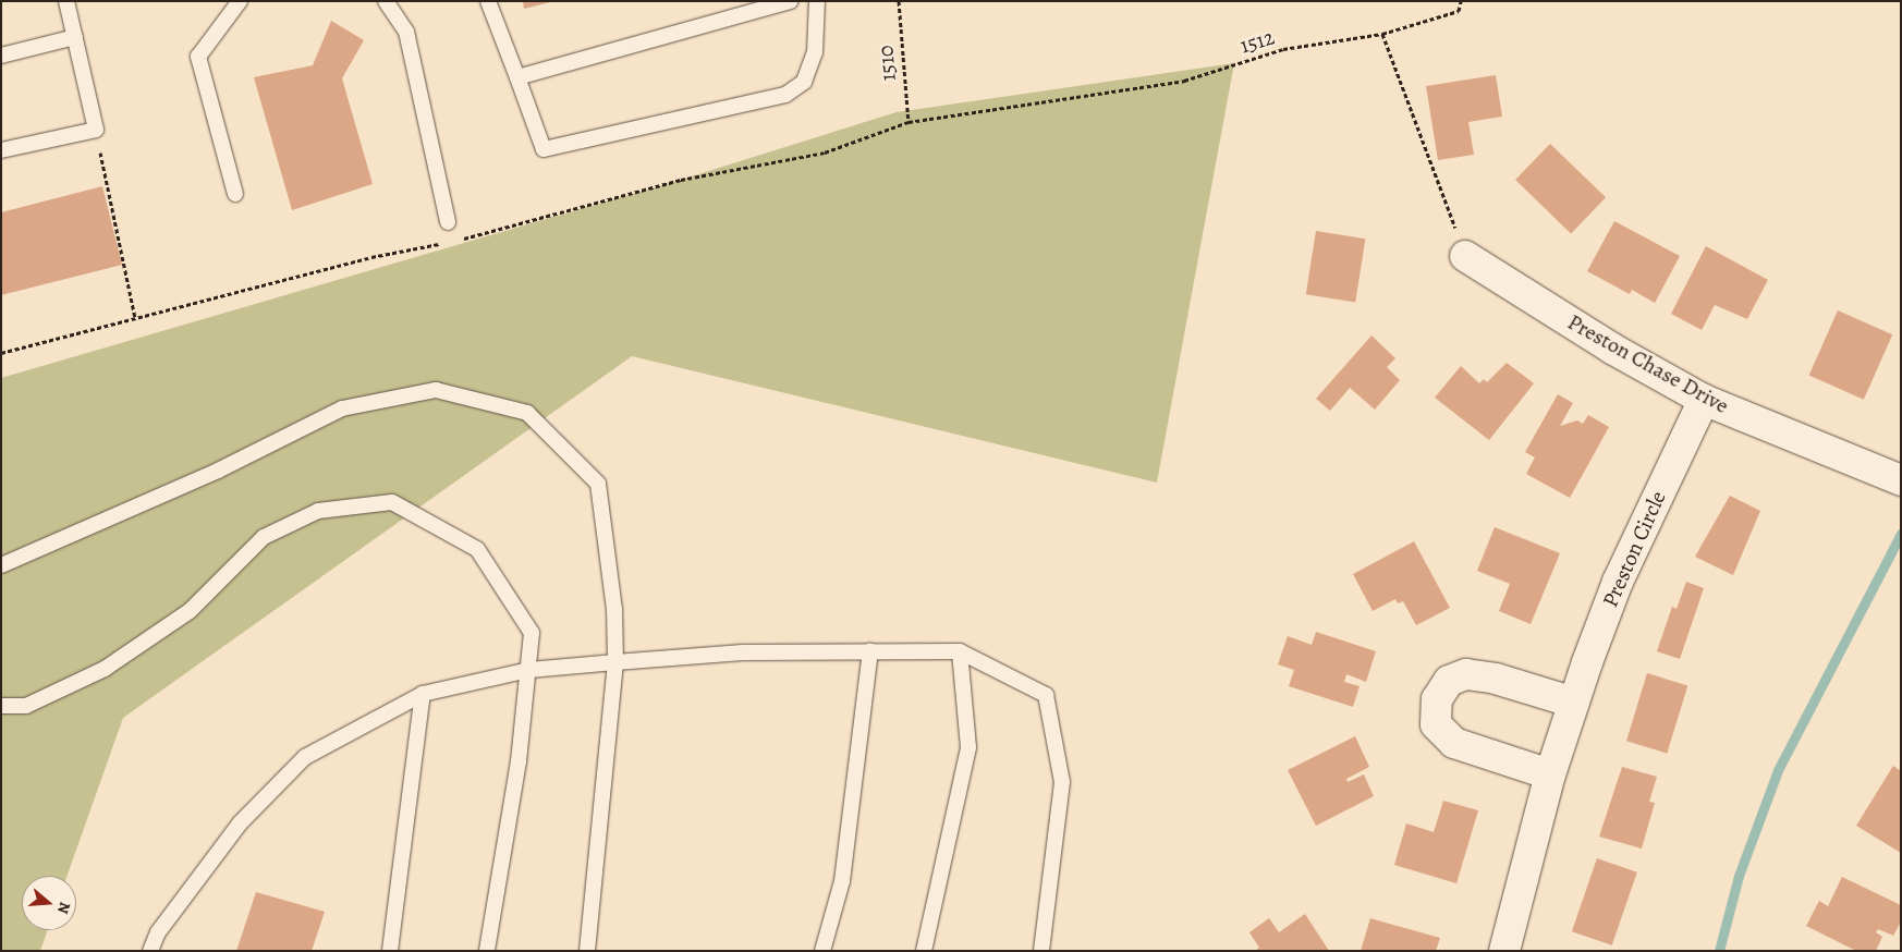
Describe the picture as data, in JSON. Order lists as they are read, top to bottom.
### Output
{
  "streets": {
    "street": ["Preston Chase Drive", "Preston Circle"],
    "path": ["1512", "1510"]
  },
  "crossings": [
    ["1512", "1510"],
    ["Preston Chase Drive", "Preston Circle"]
  ],
  "north": "right"
}
